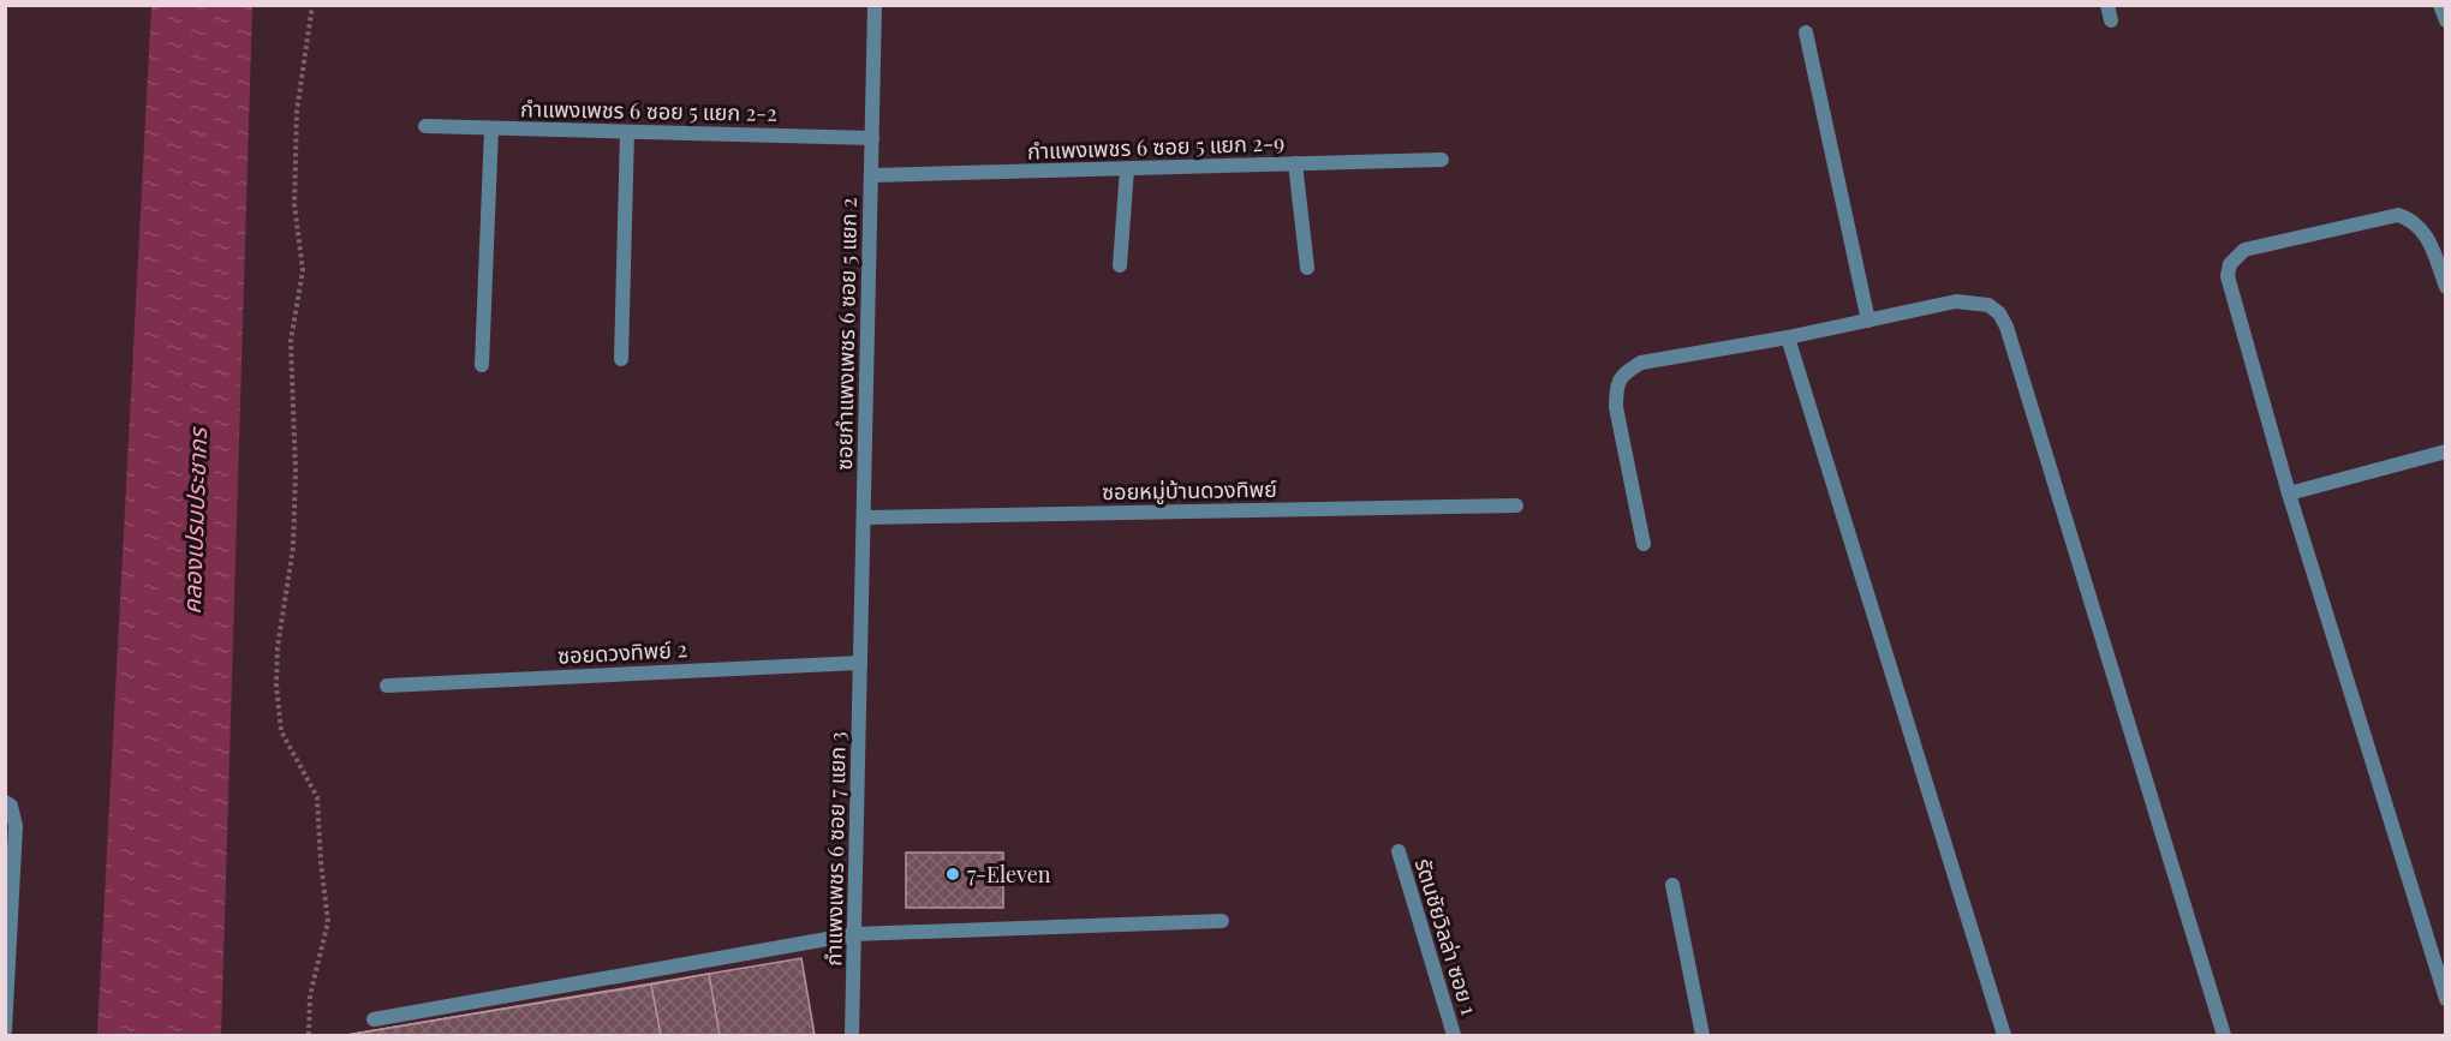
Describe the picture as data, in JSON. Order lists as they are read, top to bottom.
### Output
{
  "streets": {
    "street": [
      "กำแพงเพชร 6 ซอย 5 แยก 2-2",
      "กำแพงเพชร 6 ซอย 5 แยก 2-9",
      "ซอยกำแพงเพชร 6 ซอย 5 แยก 2",
      "ซอยหมู่บ้านดวงทิพย์",
      "ซอยดวงทิพย์ 2",
      "กำแพงเพชร 6 ซอย 7 แยก 3",
      "รัตนชัยวิลล่า ซอย 1"
    ]
  },
  "crossings": [
    ["กำแพงเพชร 6 ซอย 5 แยก 2-2", "ซอยกำแพงเพชร 6 ซอย 5 แยก 2"],
    ["กำแพงเพชร 6 ซอย 5 แยก 2-9", "ซอยกำแพงเพชร 6 ซอย 5 แยก 2"],
    ["ซอยกำแพงเพชร 6 ซอย 5 แยก 2", "ซอยหมู่บ้านดวงทิพย์"],
    ["ซอยกำแพงเพชร 6 ซอย 5 แยก 2", "ซอยดวงทิพย์ 2"],
    ["ซอยกำแพงเพชร 6 ซอย 5 แยก 2", "กำแพงเพชร 6 ซอย 7 แยก 3"],
    ["ซอยดวงทิพย์ 2", "กำแพงเพชร 6 ซอย 7 แยก 3"]
  ],
  "water": ["คลองเปรมประชากร"],
  "places": ["7-Eleven"]
}
